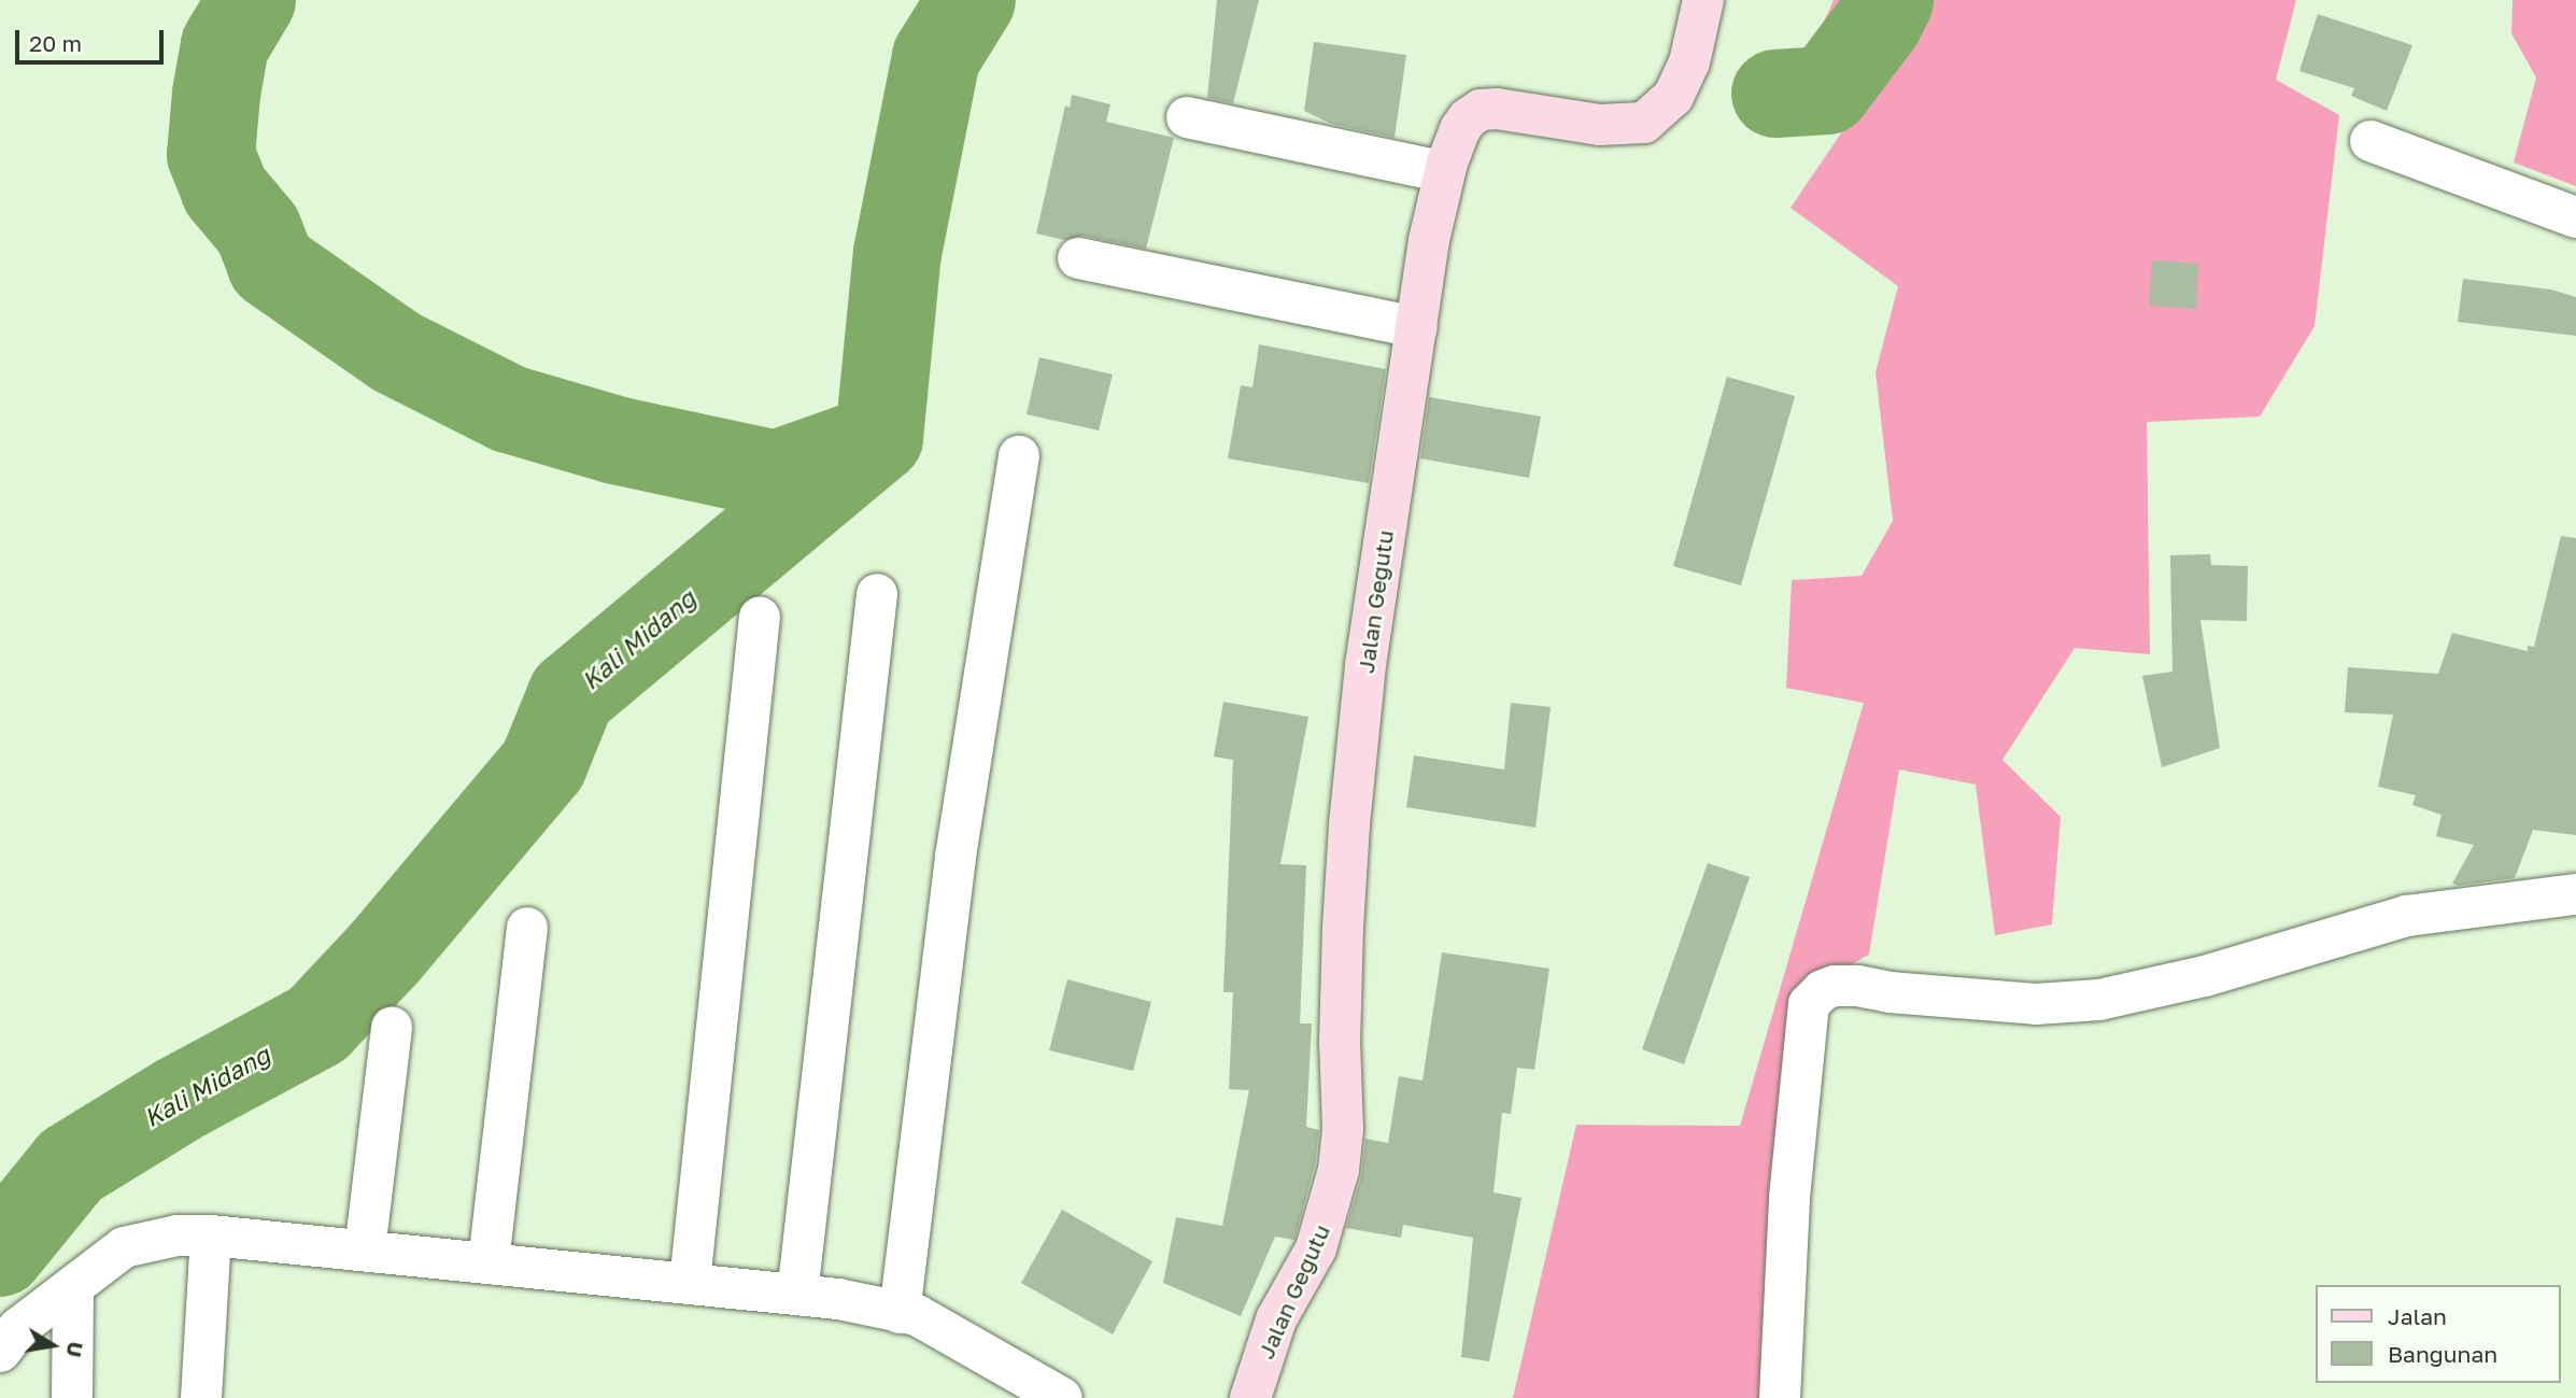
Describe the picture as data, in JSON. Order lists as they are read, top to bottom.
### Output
{
  "streets": {
    "street": ["Jalan Gegutu"]
  },
  "water": ["Kali Midang"],
  "legend": ["Jalan", "Bangunan"],
  "scale_bar": "20 m",
  "north": "right"
}
